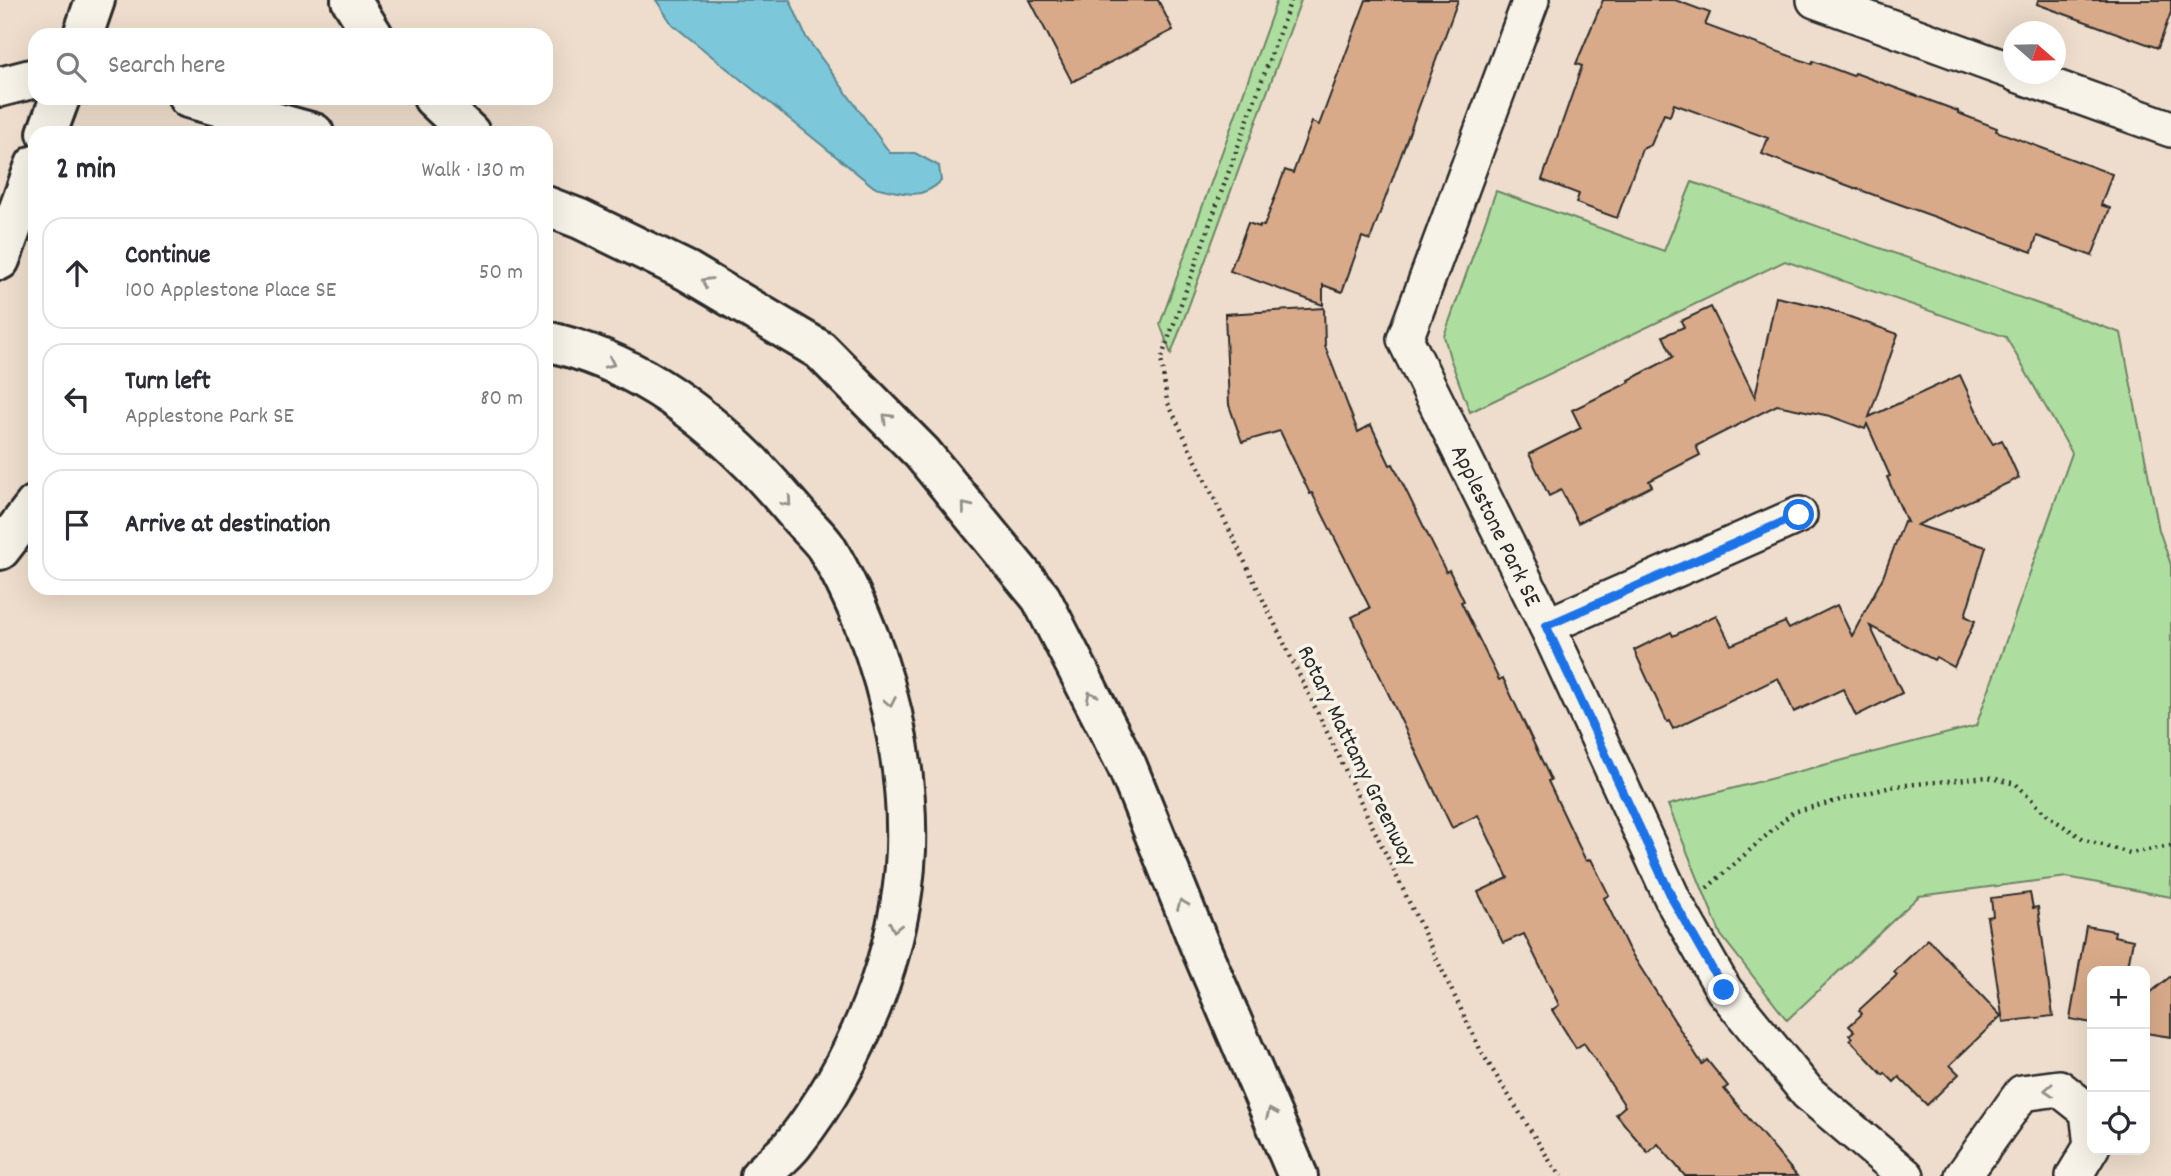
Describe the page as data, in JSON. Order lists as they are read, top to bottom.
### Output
{
  "streets": {
    "street": ["Applestone Park SE"],
    "path": ["Rotary Mattamy Greenway"]
  },
  "north": "right",
  "page": {
    "search": "Search here",
    "heading": ["2 min", "Walk · 130 m"],
    "list": [
      ["Continue", "100 Applestone Place SE", "50 m"],
      ["Turn left", "Applestone Park SE", "80 m"],
      "Arrive at destination"
    ],
    "map_buttons": ["+", "−"]
  }
}
